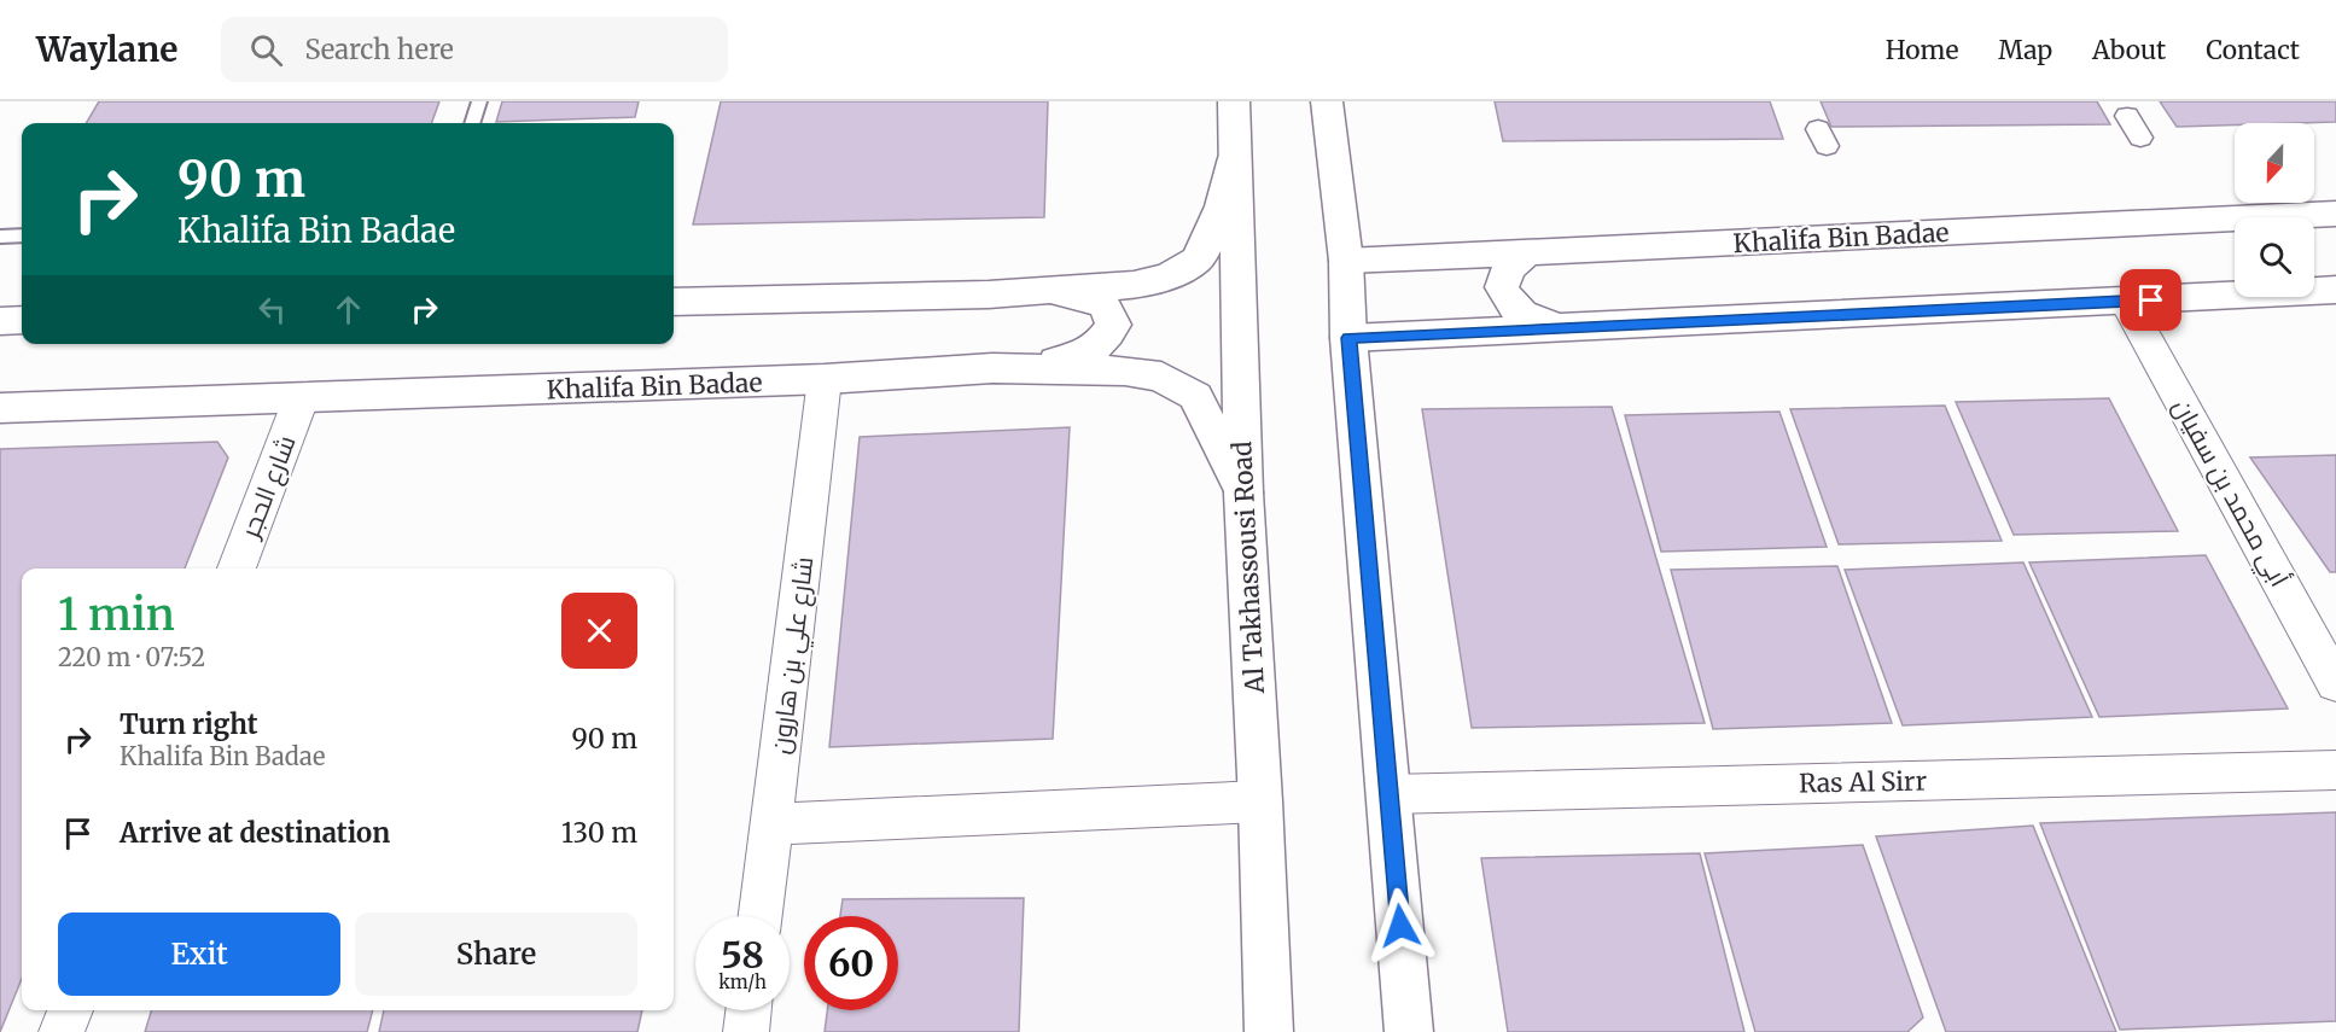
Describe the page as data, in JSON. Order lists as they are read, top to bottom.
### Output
{
  "streets": {
    "street": [
      "Khalifa Bin Badae",
      "شارع الحجر",
      "أبي محمد بن سفيان",
      "Al Takhassousi Road",
      "شارع علي بن هارون",
      "Ras Al Sirr"
    ]
  },
  "crossings": [
    ["Khalifa Bin Badae", "شارع الحجر"],
    ["Khalifa Bin Badae", "Al Takhassousi Road"],
    ["Khalifa Bin Badae", "شارع علي بن هارون"]
  ],
  "north": "bottom",
  "page": {
    "header": "Waylane",
    "search": "Search here",
    "nav": [
      "Home",
      "Map",
      "About",
      "Contact"
    ],
    "turn": ["90 m", "Khalifa Bin Badae"],
    "heading": ["1 min", "220 m · 07:52"],
    "list": [
      {
        "name": "Turn right",
        "note": "Khalifa Bin Badae",
        "value": "90 m"
      },
      {
        "name": "Arrive at destination",
        "value": "130 m"
      }
    ],
    "buttons": ["Exit", "Share"],
    "speed": "58 km/h",
    "limit": "60"
  }
}
